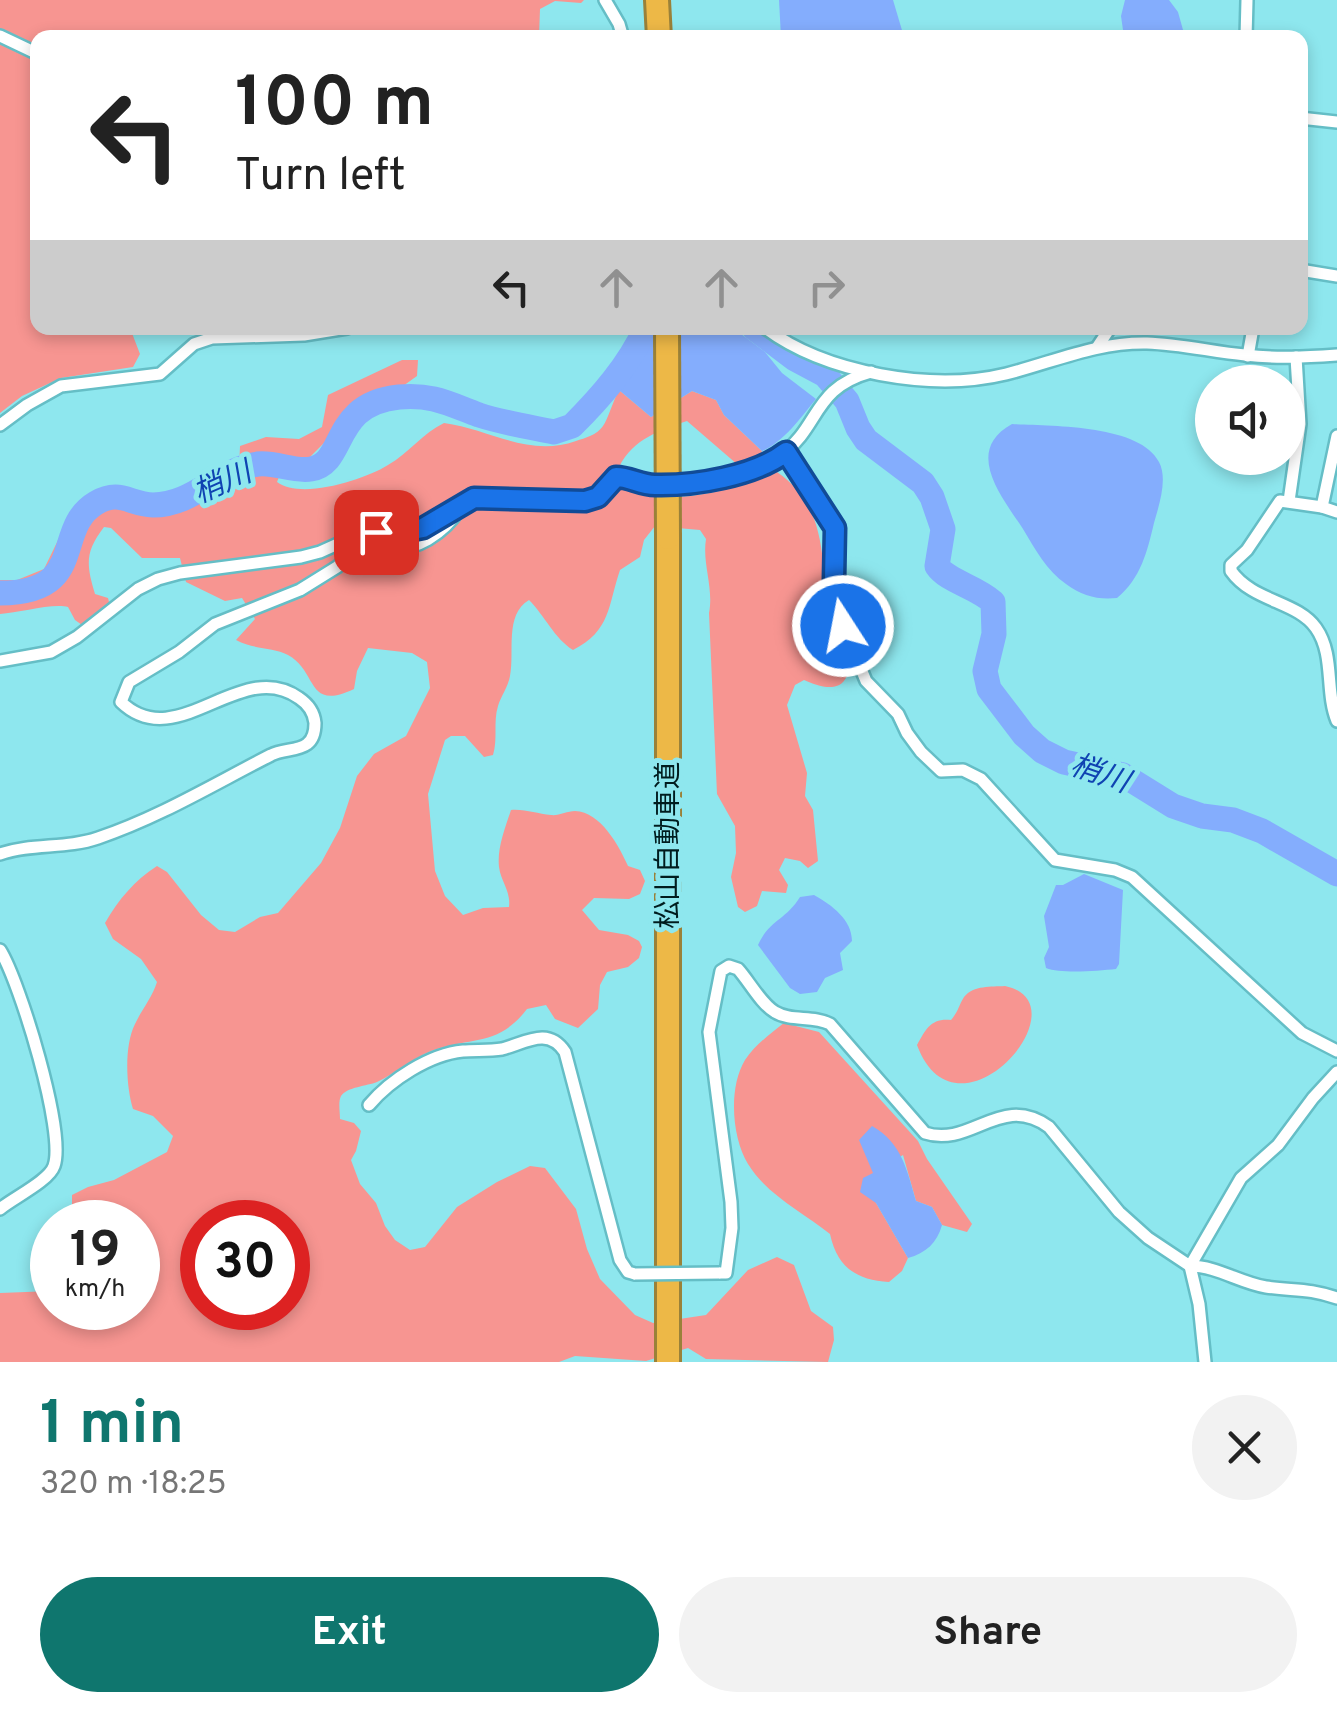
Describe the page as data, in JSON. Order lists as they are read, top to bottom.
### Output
{
  "streets": {
    "highway": ["松山自動車道"]
  },
  "water": ["梢川"],
  "page": {
    "turn": ["100 m", "Turn left"],
    "speed": "19 km/h",
    "limit": "30",
    "heading": ["1 min", "320 m · 18:25"],
    "buttons": ["Exit", "Share"]
  }
}
